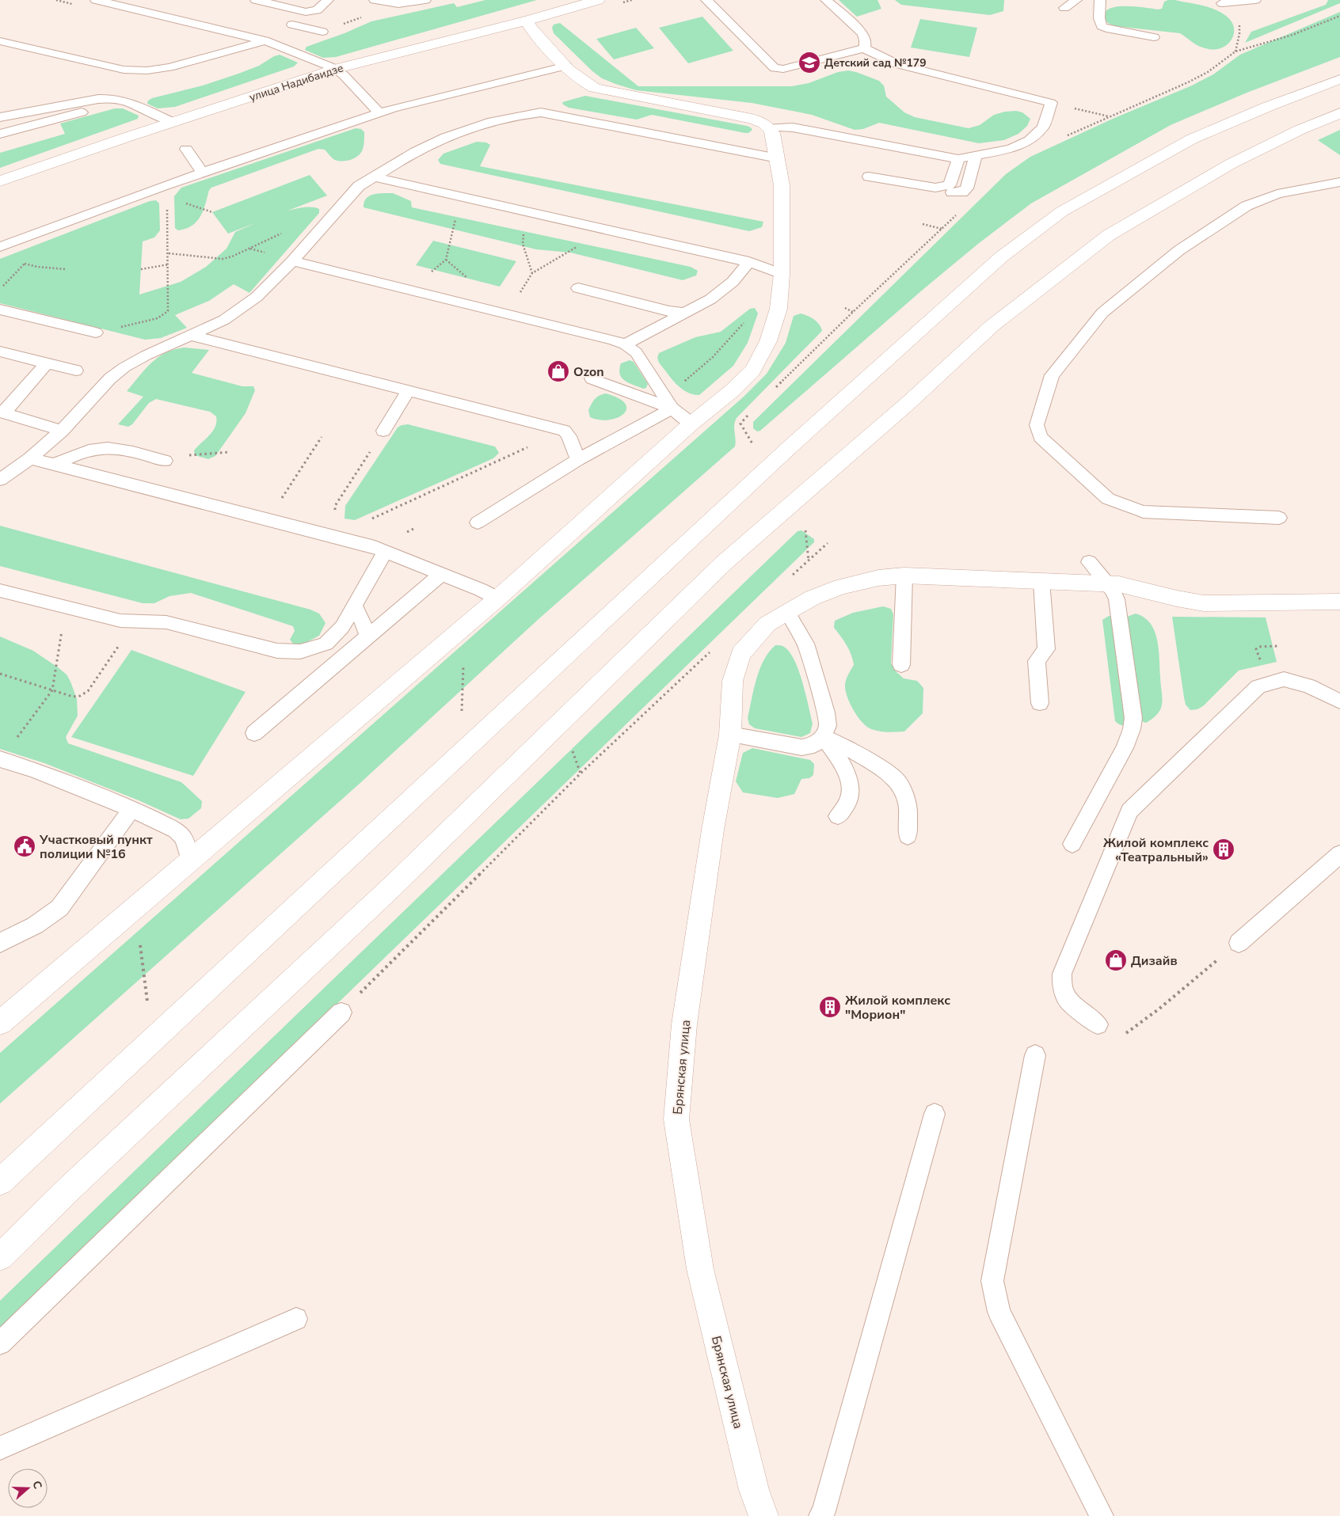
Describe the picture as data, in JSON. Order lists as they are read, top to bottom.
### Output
{
  "streets": {
    "main road": ["улица Надибаидзе", "Брянская улица"]
  },
  "places": {
    "school or university": ["Детский сад №179"],
    "shop": ["Ozon", "Дизайв"],
    "public building": ["Участковый пункт полиции №16"],
    "building": ["Жилой комплекс «Театральный»", "Жилой комплекс \"Морион\""]
  },
  "north": "right"
}
